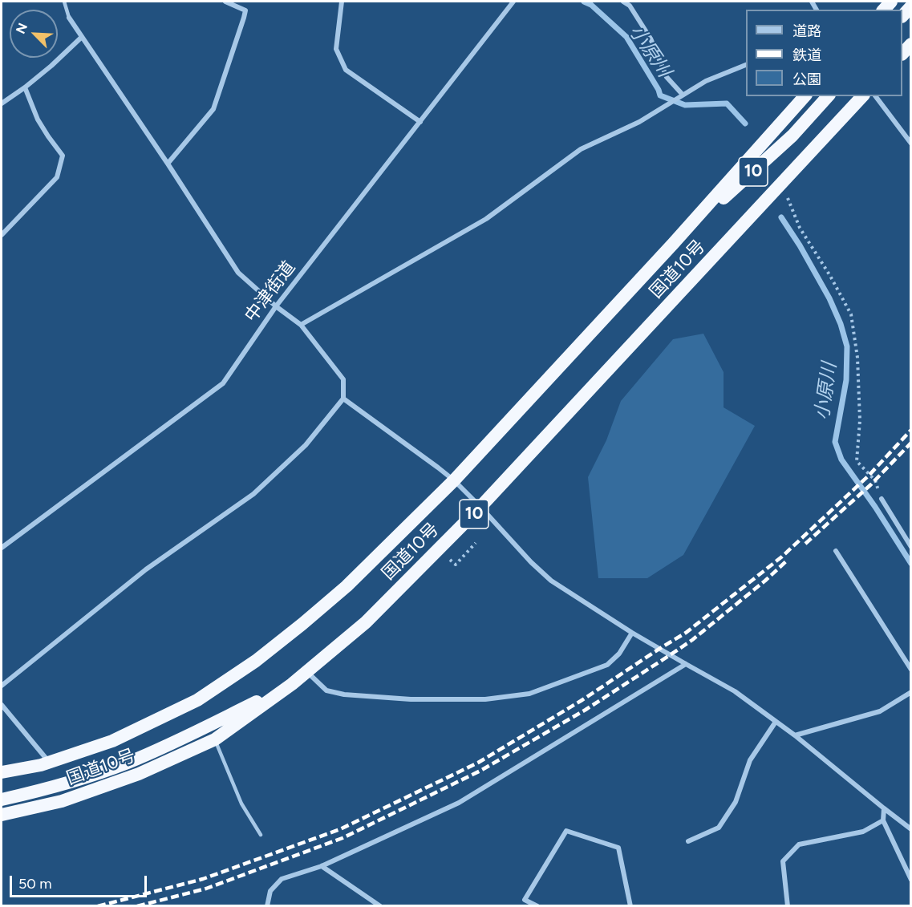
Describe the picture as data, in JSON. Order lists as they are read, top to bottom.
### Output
{
  "streets": {
    "highway": ["10", "国道10号"],
    "street": ["中津街道"]
  },
  "water": ["小原川"],
  "legend": ["道路", "鉄道", "公園"],
  "scale_bar": "50 m",
  "north": "top left"
}
